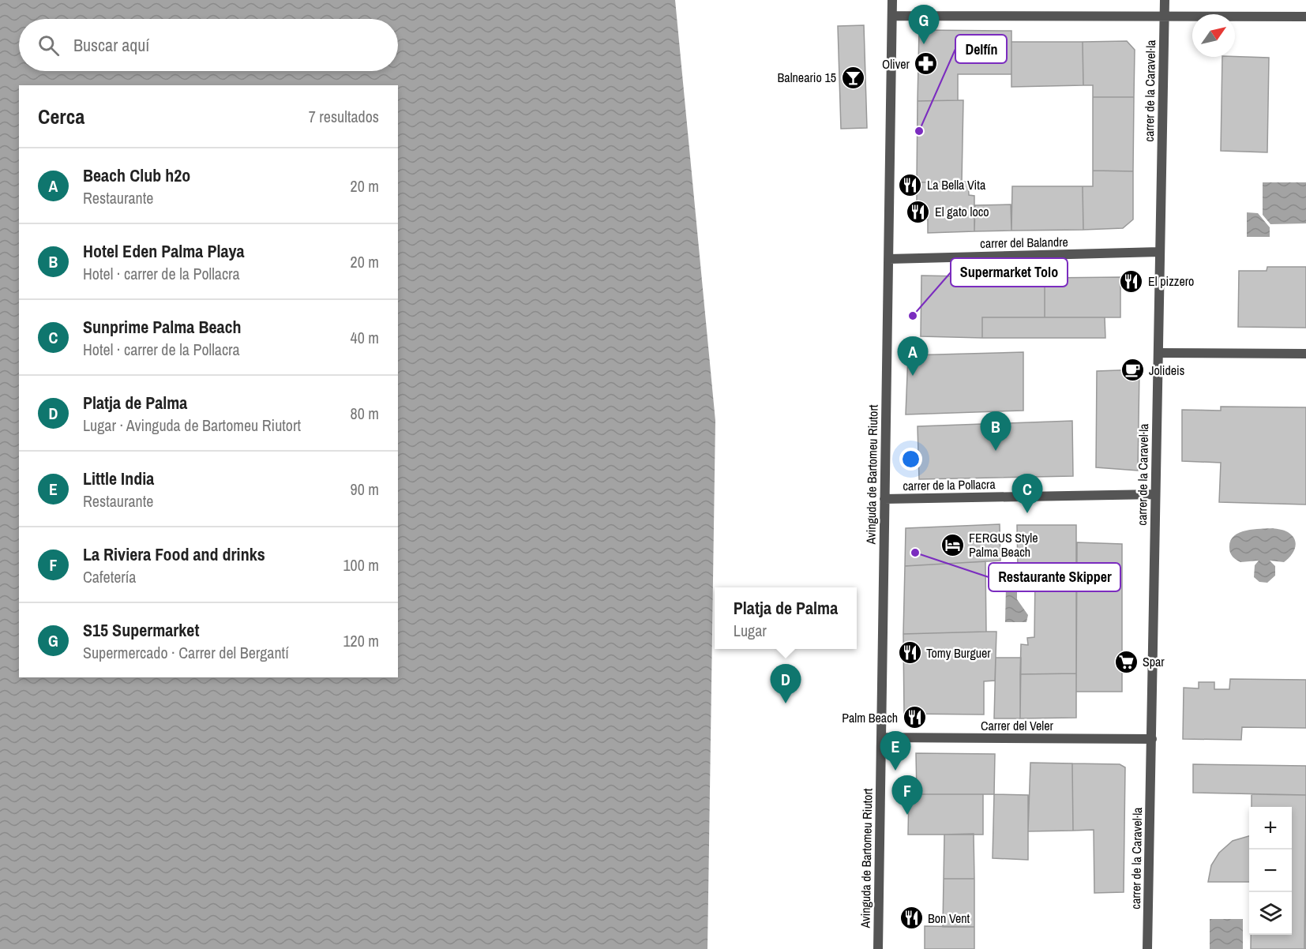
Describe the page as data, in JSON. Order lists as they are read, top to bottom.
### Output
{
  "streets": {
    "street": [
      "carrer de la Caravel·la",
      "carrer del Balandre",
      "Avinguda de Bartomeu Riutort",
      "carrer de la Pollacra",
      "Carrer del Veler"
    ]
  },
  "crossings": [
    ["carrer de la Caravel·la", "carrer del Balandre"],
    ["carrer de la Caravel·la", "carrer de la Pollacra"],
    ["carrer de la Caravel·la", "Carrer del Veler"],
    ["carrer del Balandre", "Avinguda de Bartomeu Riutort"],
    ["Avinguda de Bartomeu Riutort", "carrer de la Pollacra"],
    ["Avinguda de Bartomeu Riutort", "Carrer del Veler"]
  ],
  "places": {
    "pharmacy": ["Oliver"],
    "bar": ["Balneario 15"],
    "other": ["Delfín", "Supermarket Tolo", "Restaurante Skipper"],
    "restaurant": [
      "La Bella Vita",
      "El gato loco",
      "El pizzero",
      "Tomy Burguer",
      "Palm Beach",
      "Bon Vent"
    ],
    "cafe": ["Jolideis"],
    "hotel": ["FERGUS Style Palma Beach"],
    "supermarket": ["Spar"]
  },
  "north": "top right",
  "page": {
    "pins": [
      "G",
      "A",
      "B",
      "C",
      "D",
      "E",
      "F"
    ],
    "search": "Buscar aquí",
    "heading": ["Cerca", "7 resultados"],
    "list": [
      {
        "mark": "A",
        "name": "Beach Club h2o",
        "note": "Restaurante",
        "value": "20 m"
      },
      {
        "mark": "B",
        "name": "Hotel Eden Palma Playa",
        "note": "Hotel · carrer de la Pollacra",
        "value": "20 m"
      },
      {
        "mark": "C",
        "name": "Sunprime Palma Beach",
        "note": "Hotel · carrer de la Pollacra",
        "value": "40 m"
      },
      {
        "mark": "D",
        "name": "Platja de Palma",
        "note": "Lugar · Avinguda de Bartomeu Riutort",
        "value": "80 m"
      },
      {
        "mark": "E",
        "name": "Little India",
        "note": "Restaurante",
        "value": "90 m"
      },
      {
        "mark": "F",
        "name": "La Riviera Food and drinks",
        "note": "Cafetería",
        "value": "100 m"
      },
      {
        "mark": "G",
        "name": "S15 Supermarket",
        "note": "Supermercado · Carrer del Bergantí",
        "value": "120 m"
      }
    ],
    "popup": ["Platja de Palma", "Lugar"],
    "map_buttons": ["+", "−"]
  }
}
